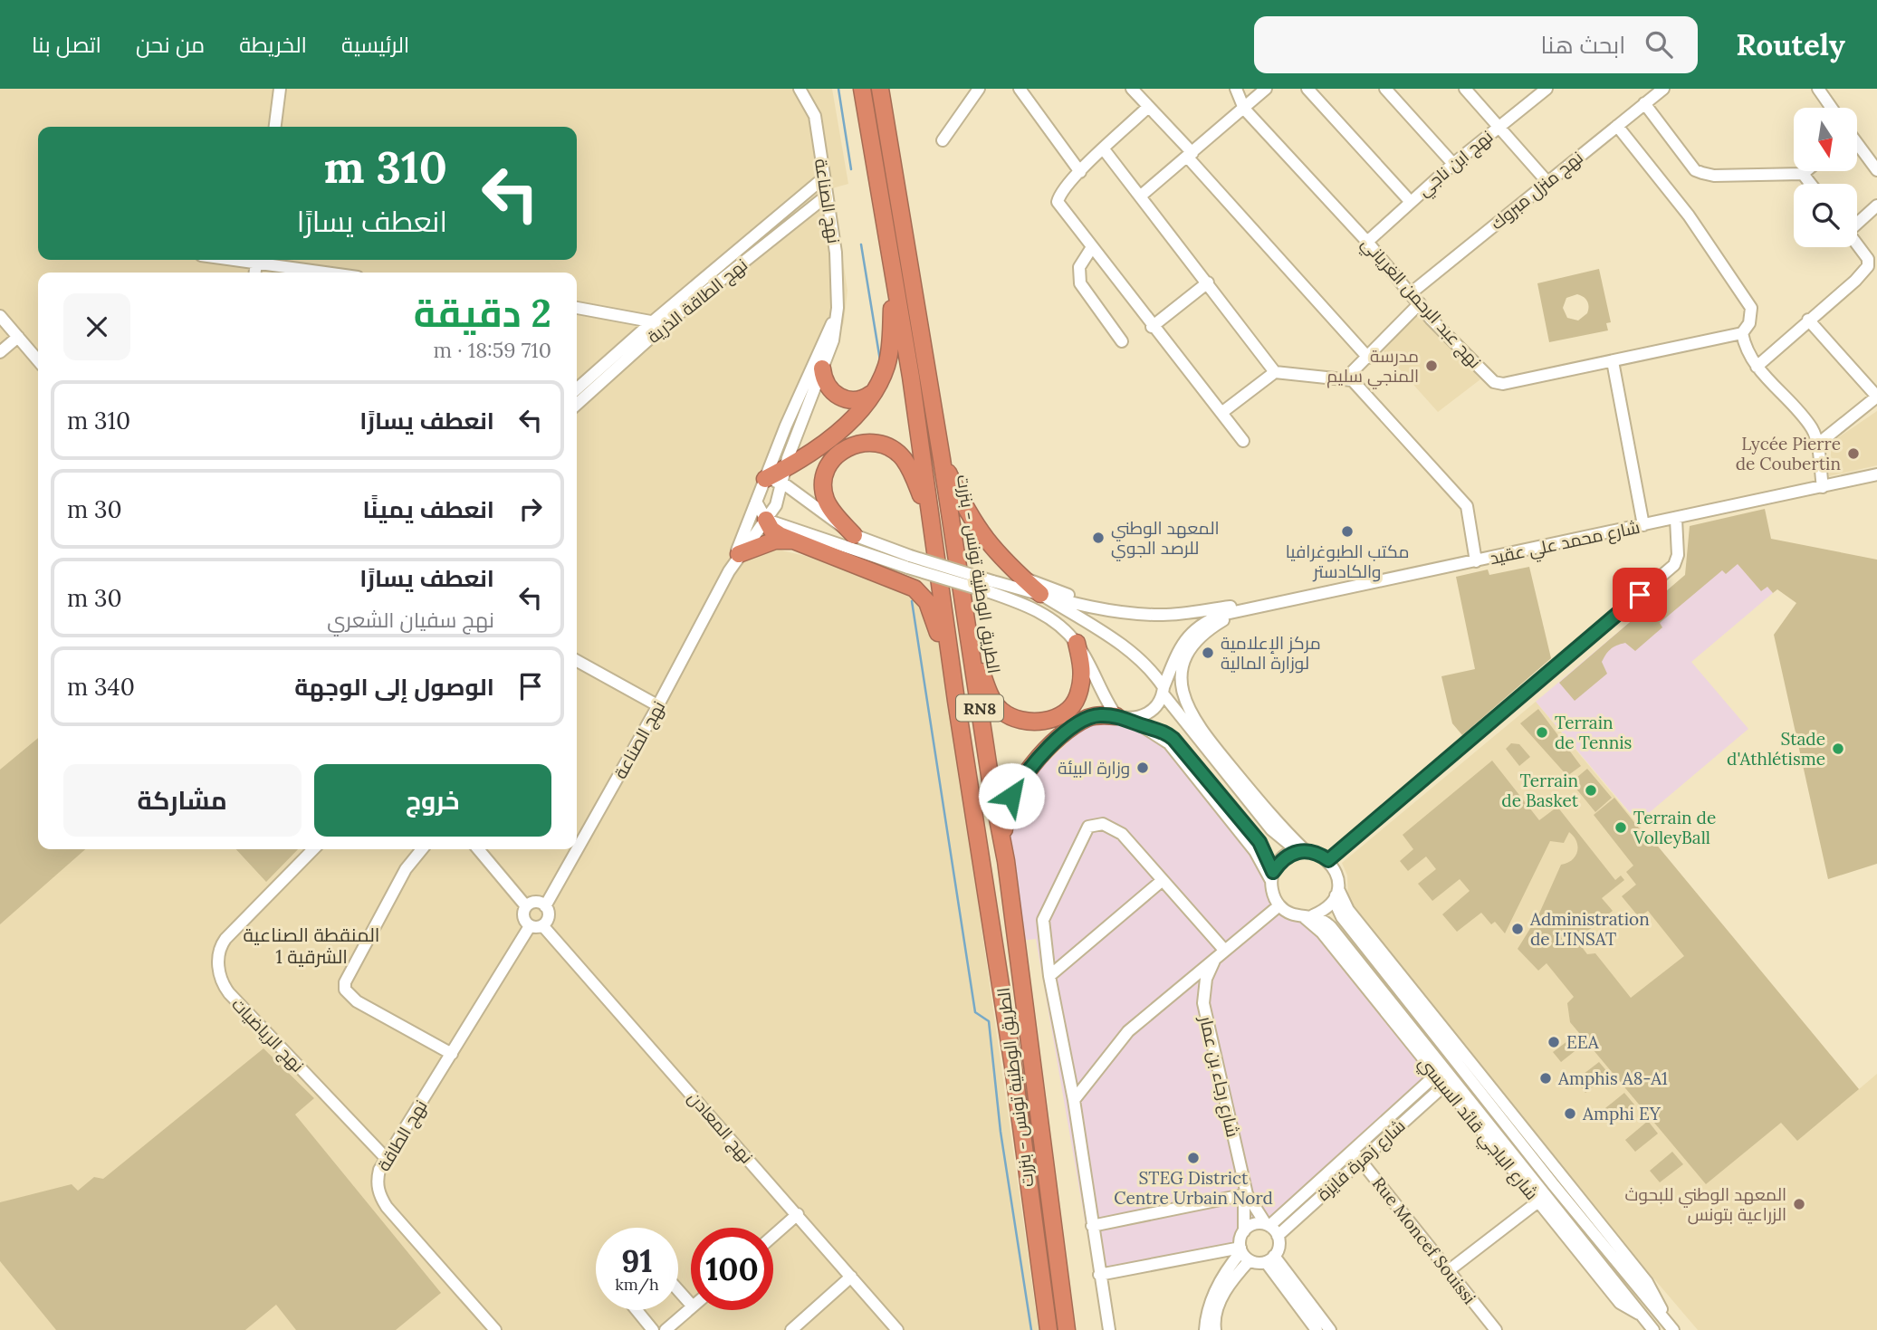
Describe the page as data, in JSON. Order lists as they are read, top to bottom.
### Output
{
  "streets": {
    "highway": ["الطريق الوطنية تونس - بنزرت", "RN8"],
    "street": [
      "نهج ابن ناجي",
      "نهج منزل مبروك",
      "نهج الصناعة",
      "نهج الطاقة الذرية",
      "نهج عبد الرحمن الغرياني",
      "شارع محمد علي عقيد",
      "نهج الرياضيات",
      "شارع رجاء بن عمار",
      "نهج المعادن",
      "شارع الباجي قائد السبسي",
      "نهج الطاقة",
      "شارع زهرة فايزة",
      "Rue Moncef Souissi"
    ]
  },
  "crossings": [
    ["نهج ابن ناجي", "نهج عبد الرحمن الغرياني"],
    ["نهج منزل مبروك", "نهج عبد الرحمن الغرياني"],
    ["نهج الصناعة", "نهج الطاقة الذرية"],
    ["نهج الصناعة", "نهج المعادن"],
    ["نهج الصناعة", "نهج الطاقة"],
    ["نهج الرياضيات", "نهج الطاقة"],
    ["شارع رجاء بن عمار", "شارع زهرة فايزة"],
    ["نهج المعادن", "نهج الطاقة"],
    ["شارع الباجي قائد السبسي", "شارع زهرة فايزة"],
    ["شارع زهرة فايزة", "Rue Moncef Souissi"]
  ],
  "districts": ["المنقطة الصناعية الشرقية 1"],
  "places": [
    "مدرسة المنجي سليم",
    "Lycée Pierre de Coubertin",
    "مكتب الطبوغرافيا والكادستر",
    "المعهد الوطني للرصد الجوي",
    "مركز الإعلامية لوزارة المالية",
    "Terrain de Tennis",
    "Stade d'Athlétisme",
    "وزارة البيئة",
    "Terrain de Basket",
    "Terrain de VolleyBall",
    "Administration de L'INSAT",
    "EEA",
    "Amphis A8-A1",
    "Amphi EY",
    "STEG District Centre Urbain Nord",
    "المعهد الوطني للبحوث الزراعية بتونس"
  ],
  "north": "bottom",
  "page": {
    "header": "Routely",
    "search": "ابحث هنا",
    "nav": [
      "الرئيسية",
      "الخريطة",
      "من نحن",
      "اتصل بنا"
    ],
    "turn": ["310 m", "انعطف يسارًا"],
    "heading": ["2 دقيقة", "710 m · 18:59"],
    "list": [
      {
        "name": "انعطف يسارًا",
        "value": "310 m"
      },
      {
        "name": "انعطف يمينًا",
        "value": "30 m"
      },
      {
        "name": "انعطف يسارًا",
        "note": "نهج سفيان الشعري",
        "value": "30 m"
      },
      {
        "name": "الوصول إلى الوجهة",
        "value": "340 m"
      }
    ],
    "buttons": ["خروج", "مشاركة"],
    "speed": "91 km/h",
    "limit": "100"
  }
}
